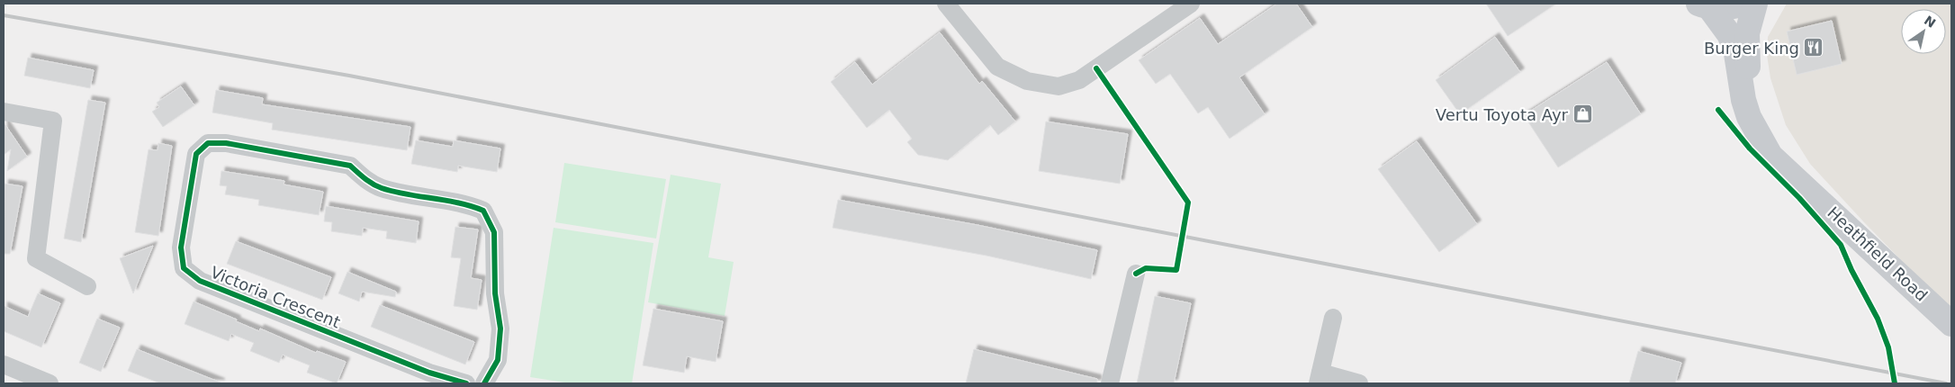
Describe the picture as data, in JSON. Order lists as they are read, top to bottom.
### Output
{
  "streets": {
    "main road": ["Heathfield Road"],
    "street": ["Victoria Crescent"]
  },
  "places": {
    "restaurant": ["Burger King"],
    "shop": ["Vertu Toyota Ayr"]
  },
  "north": "top right"
}
